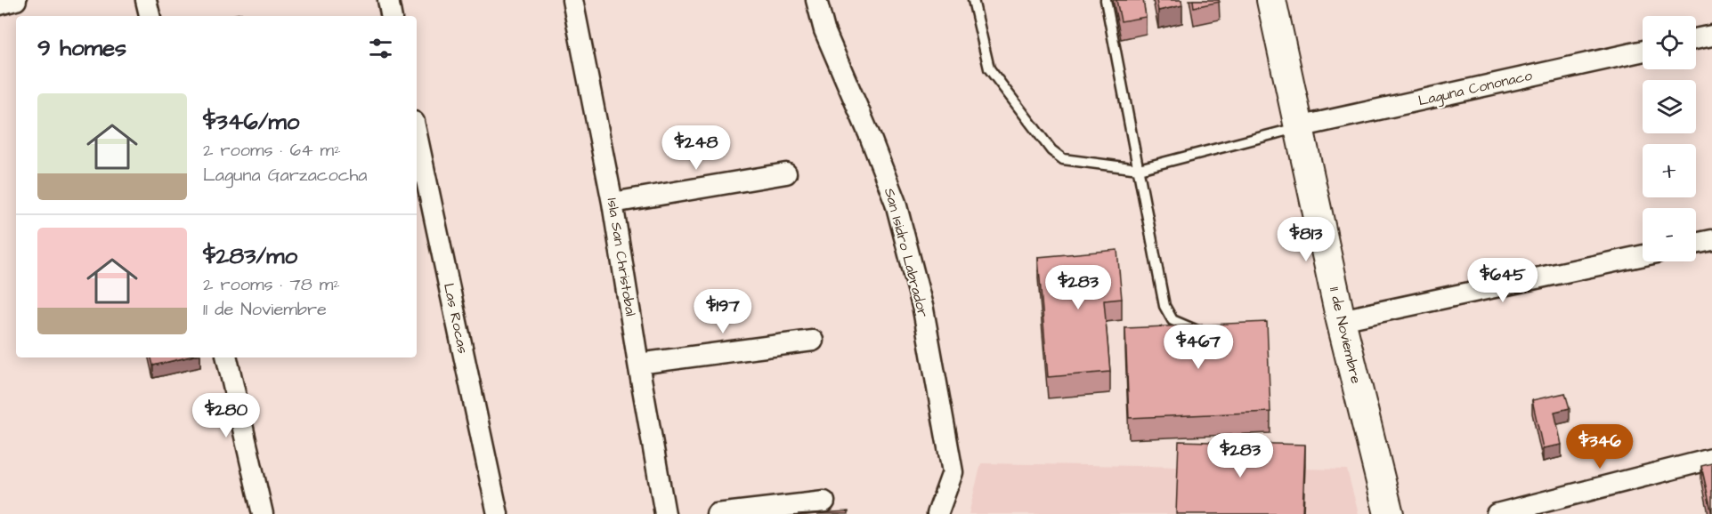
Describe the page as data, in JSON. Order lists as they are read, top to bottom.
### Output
{
  "streets": {
    "street": [
      "Laguna Cononaco",
      "San Isidro Labrador",
      "Isla San Christobal",
      "Las Rocas",
      "11 de Noviembre"
    ]
  },
  "crossings": [
    ["Laguna Cononaco", "11 de Noviembre"]
  ],
  "page": {
    "map_buttons": ["+", "−"],
    "heading": "9 homes",
    "list": [
      {
        "name": "$346/mo",
        "note": "2 rooms · 64 m² · Laguna Garzacocha"
      },
      {
        "name": "$283/mo",
        "note": "2 rooms · 78 m² · 11 de Noviembre"
      }
    ],
    "price": [
      "$248",
      "$813",
      "$645",
      "$283",
      "$197",
      "$467",
      "$280",
      "$346",
      "$283"
    ]
  }
}
